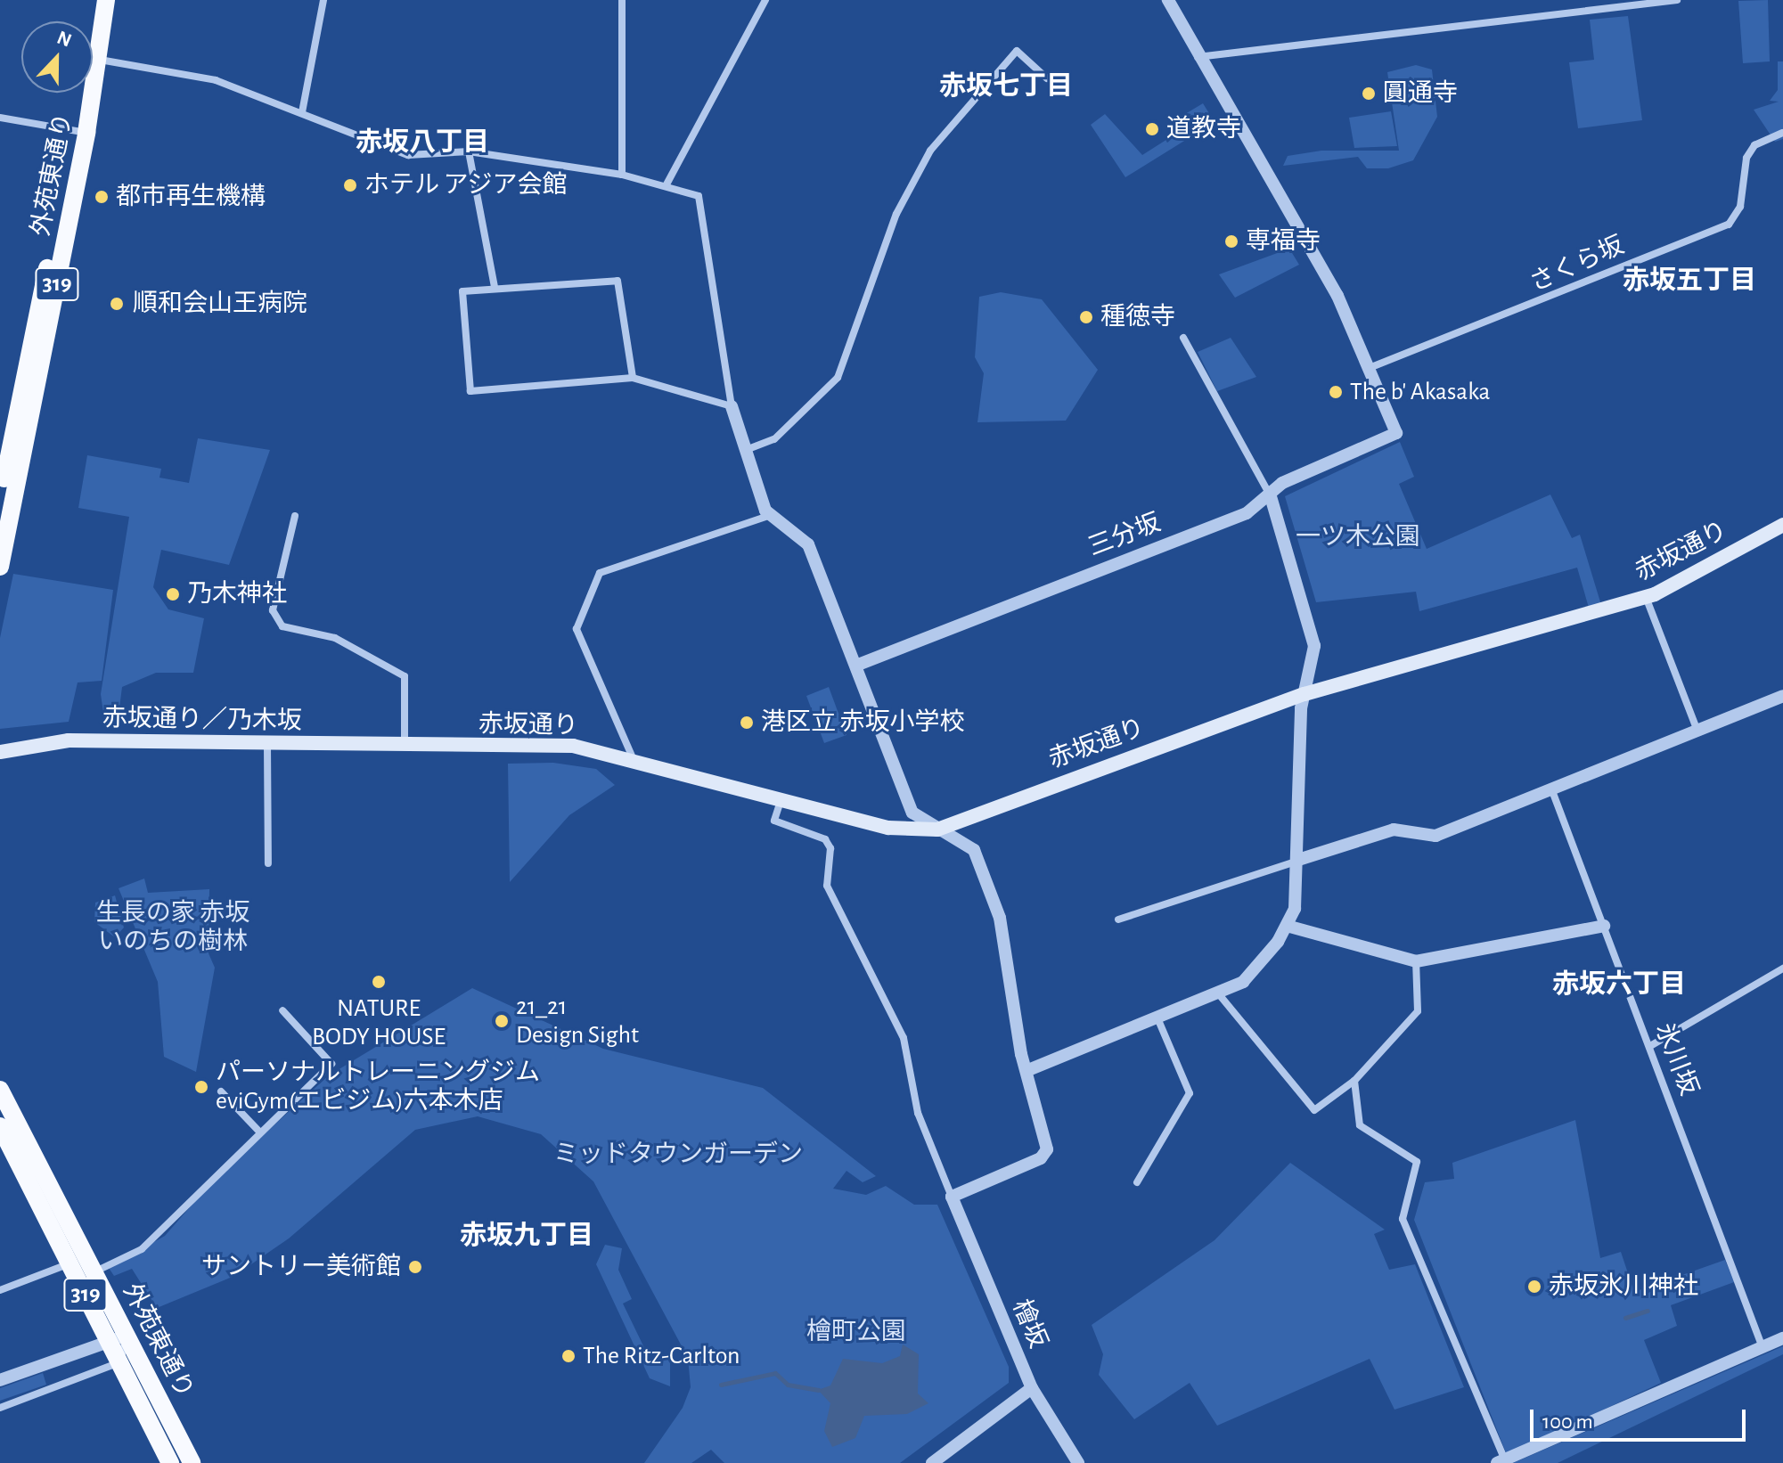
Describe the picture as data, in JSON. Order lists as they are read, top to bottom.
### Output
{
  "streets": {
    "main road": [
      "外苑東通り",
      "319",
      "赤坂通り",
      "赤坂通り／乃木坂"
    ],
    "street": [
      "さくら坂",
      "三分坂",
      "氷川坂",
      "檜坂"
    ]
  },
  "crossings": [
    ["さくら坂", "三分坂"],
    ["赤坂通り", "赤坂通り／乃木坂"]
  ],
  "districts": [
    "赤坂七丁目",
    "赤坂八丁目",
    "赤坂五丁目",
    "赤坂六丁目",
    "赤坂九丁目"
  ],
  "parks": [
    "一ツ木公園",
    "生長の家 赤坂 いのちの樹林",
    "ミッドタウンガーデン",
    "檜町公園"
  ],
  "places": [
    "圓通寺",
    "道教寺",
    "ホテル アジア会館",
    "都市再生機構",
    "専福寺",
    "順和会山王病院",
    "種徳寺",
    "The b' Akasaka",
    "乃木神社",
    "港区立 赤坂小学校",
    "NATURE BODY HOUSE",
    "21_21 Design Sight",
    "パーソナルトレーニングジム eviGym(エビジム)六本木店",
    "サントリー美術館",
    "赤坂氷川神社",
    "The Ritz-Carlton"
  ],
  "scale_bar": "100 m",
  "north": "top"
}
